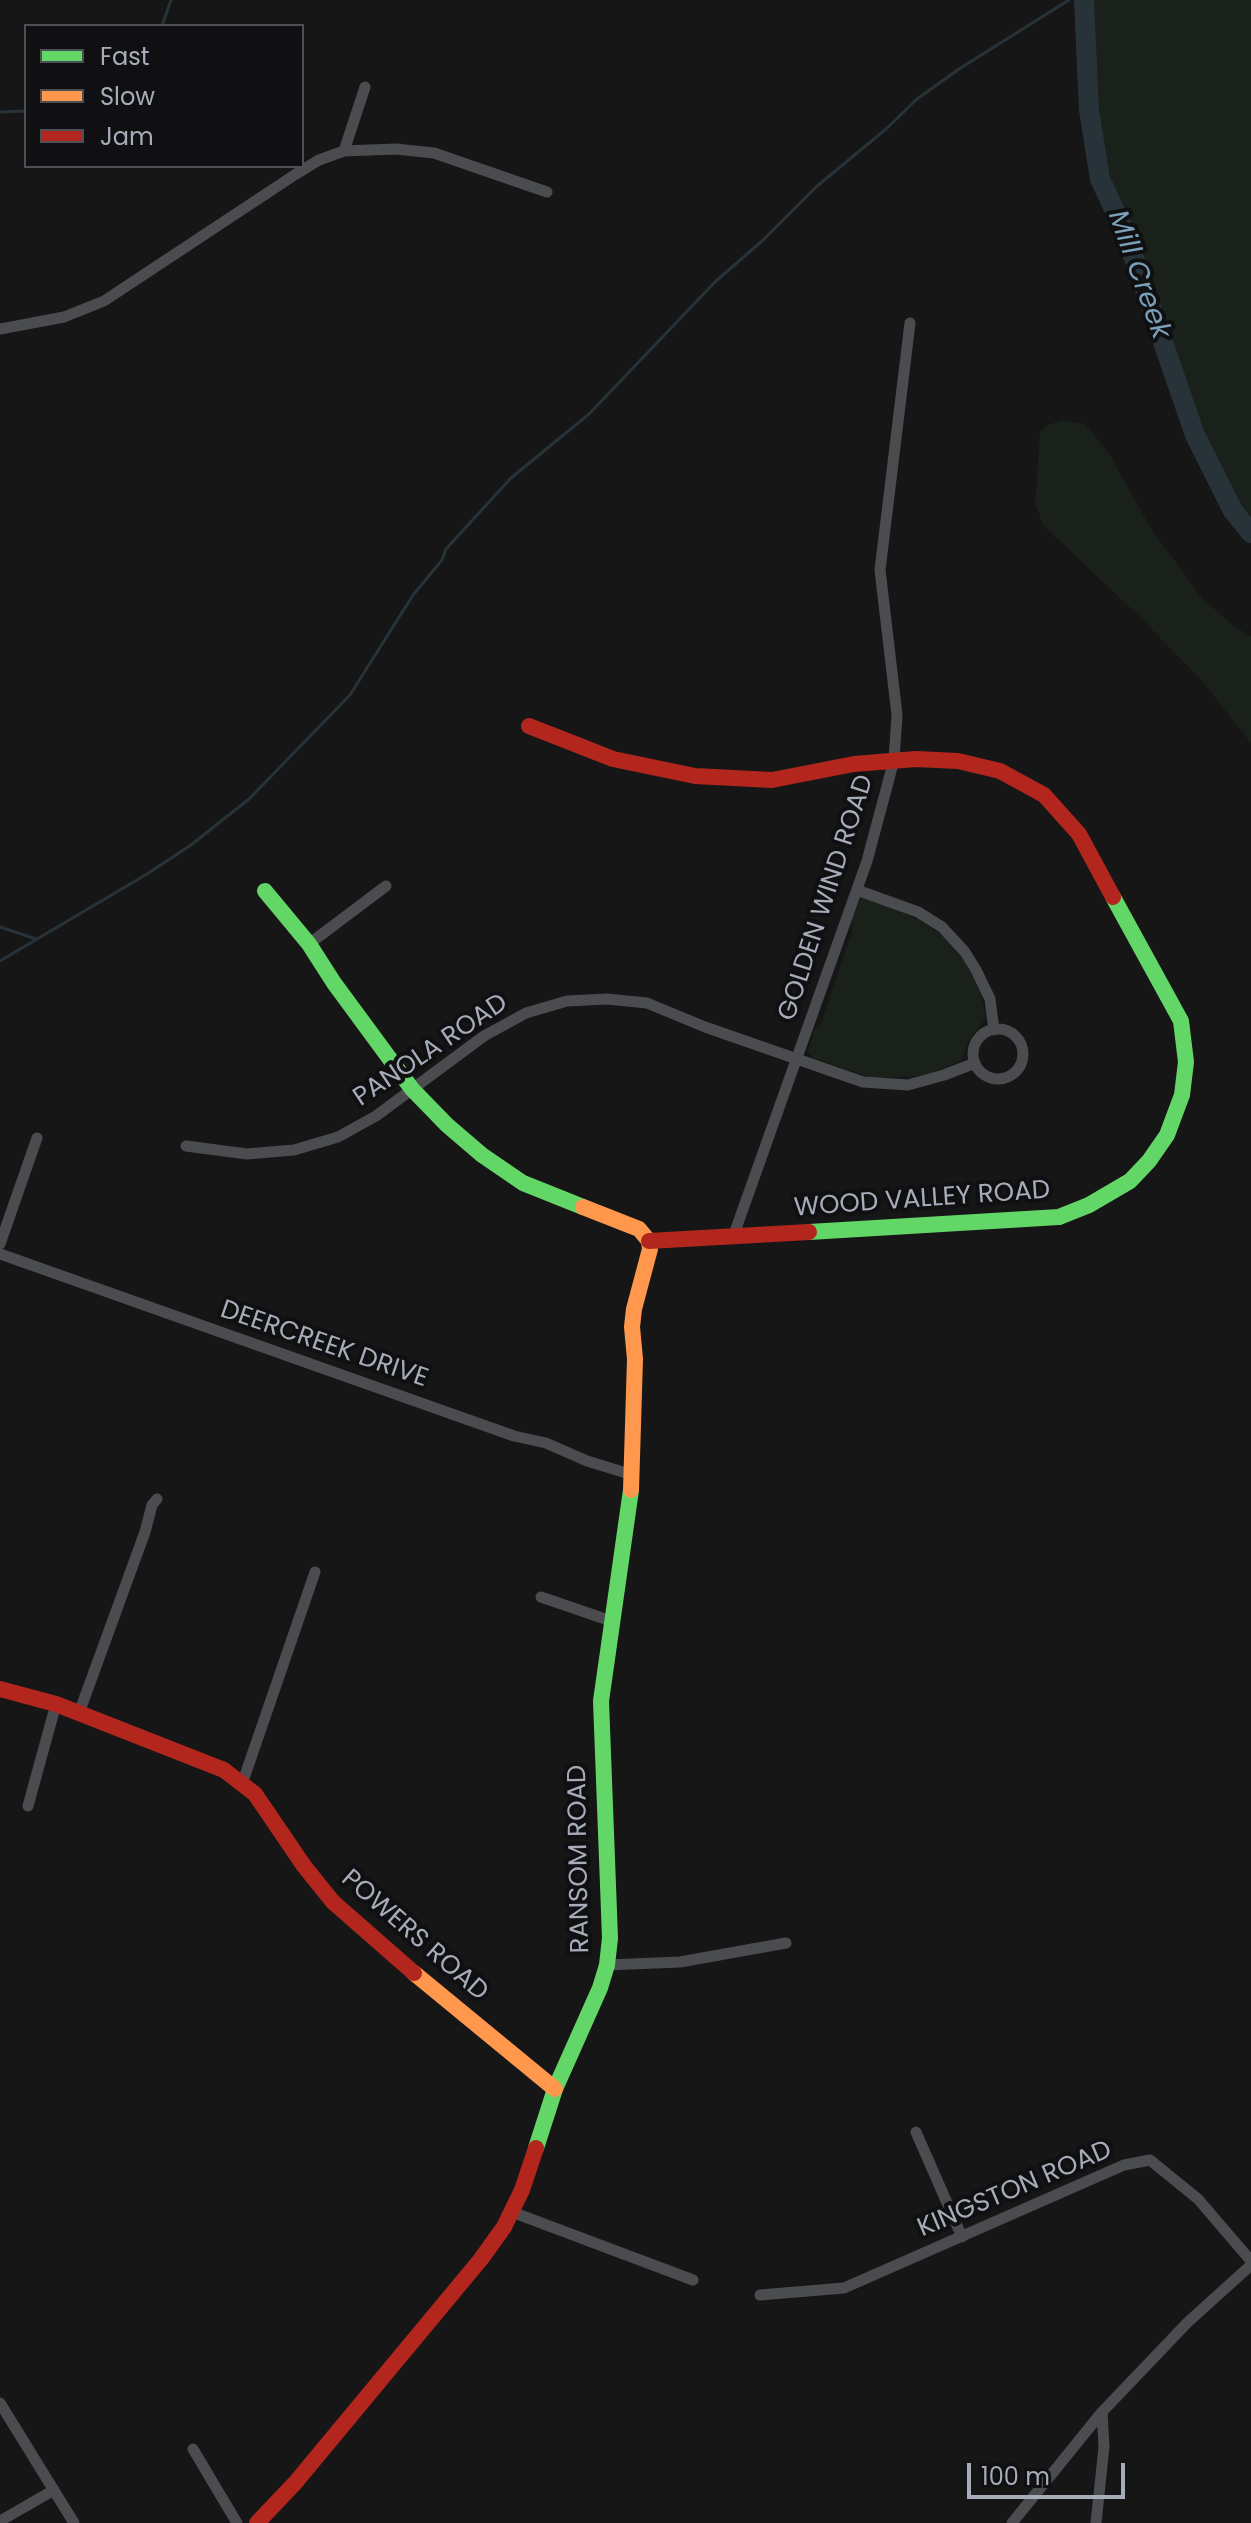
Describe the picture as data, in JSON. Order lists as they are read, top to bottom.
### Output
{
  "streets": {
    "street": [
      "GOLDEN WIND ROAD",
      "PANOLA ROAD",
      "WOOD VALLEY ROAD",
      "DEERCREEK DRIVE",
      "RANSOM ROAD",
      "POWERS ROAD",
      "KINGSTON ROAD"
    ]
  },
  "crossings": [
    ["GOLDEN WIND ROAD", "PANOLA ROAD"],
    ["GOLDEN WIND ROAD", "WOOD VALLEY ROAD"],
    ["WOOD VALLEY ROAD", "RANSOM ROAD"],
    ["DEERCREEK DRIVE", "RANSOM ROAD"],
    ["RANSOM ROAD", "POWERS ROAD"]
  ],
  "water": ["Mill Creek"],
  "legend": ["Fast", "Slow", "Jam"],
  "scale_bar": "100 m"
}
